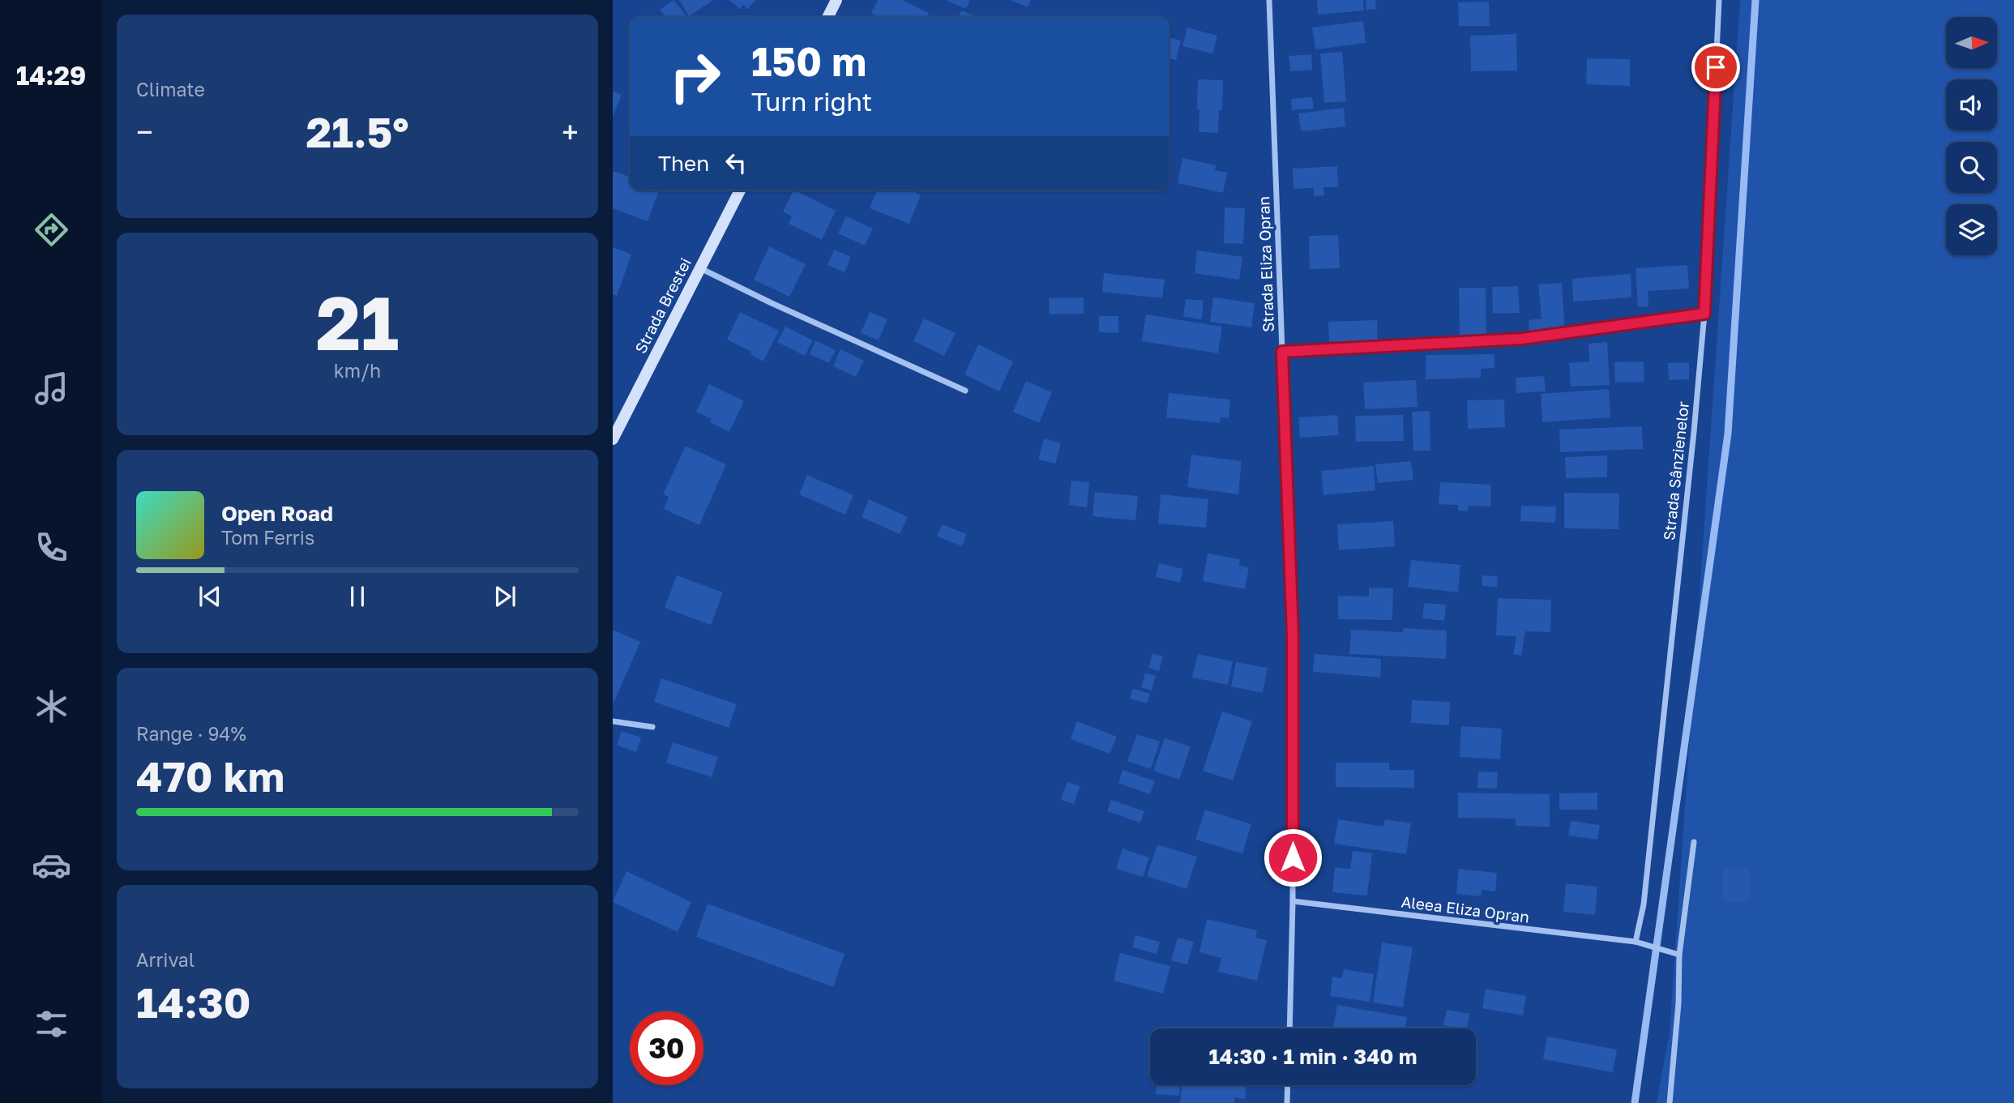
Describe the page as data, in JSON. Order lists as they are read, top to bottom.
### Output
{
  "streets": {
    "main road": ["Strada Brestei"],
    "street": ["Strada Eliza Opran", "Strada Sânzienelor", "Aleea Eliza Opran"]
  },
  "crossings": [
    ["Strada Eliza Opran", "Aleea Eliza Opran"],
    ["Strada Sânzienelor", "Aleea Eliza Opran"]
  ],
  "north": "right",
  "page": {
    "tabs": "14:29",
    "tile": [
      "Climate",
      ["21", "km/h"],
      ["Range · 94%", "470 km"],
      ["Arrival", "14:30"]
    ],
    "turn": ["150 m", "Turn right"],
    "heat": ["−", "21.5°", "+"],
    "then": "Then",
    "song": ["Open Road", "Tom Ferris"],
    "limit": "30",
    "trip": "14:30 · 1 min · 340 m"
  }
}
